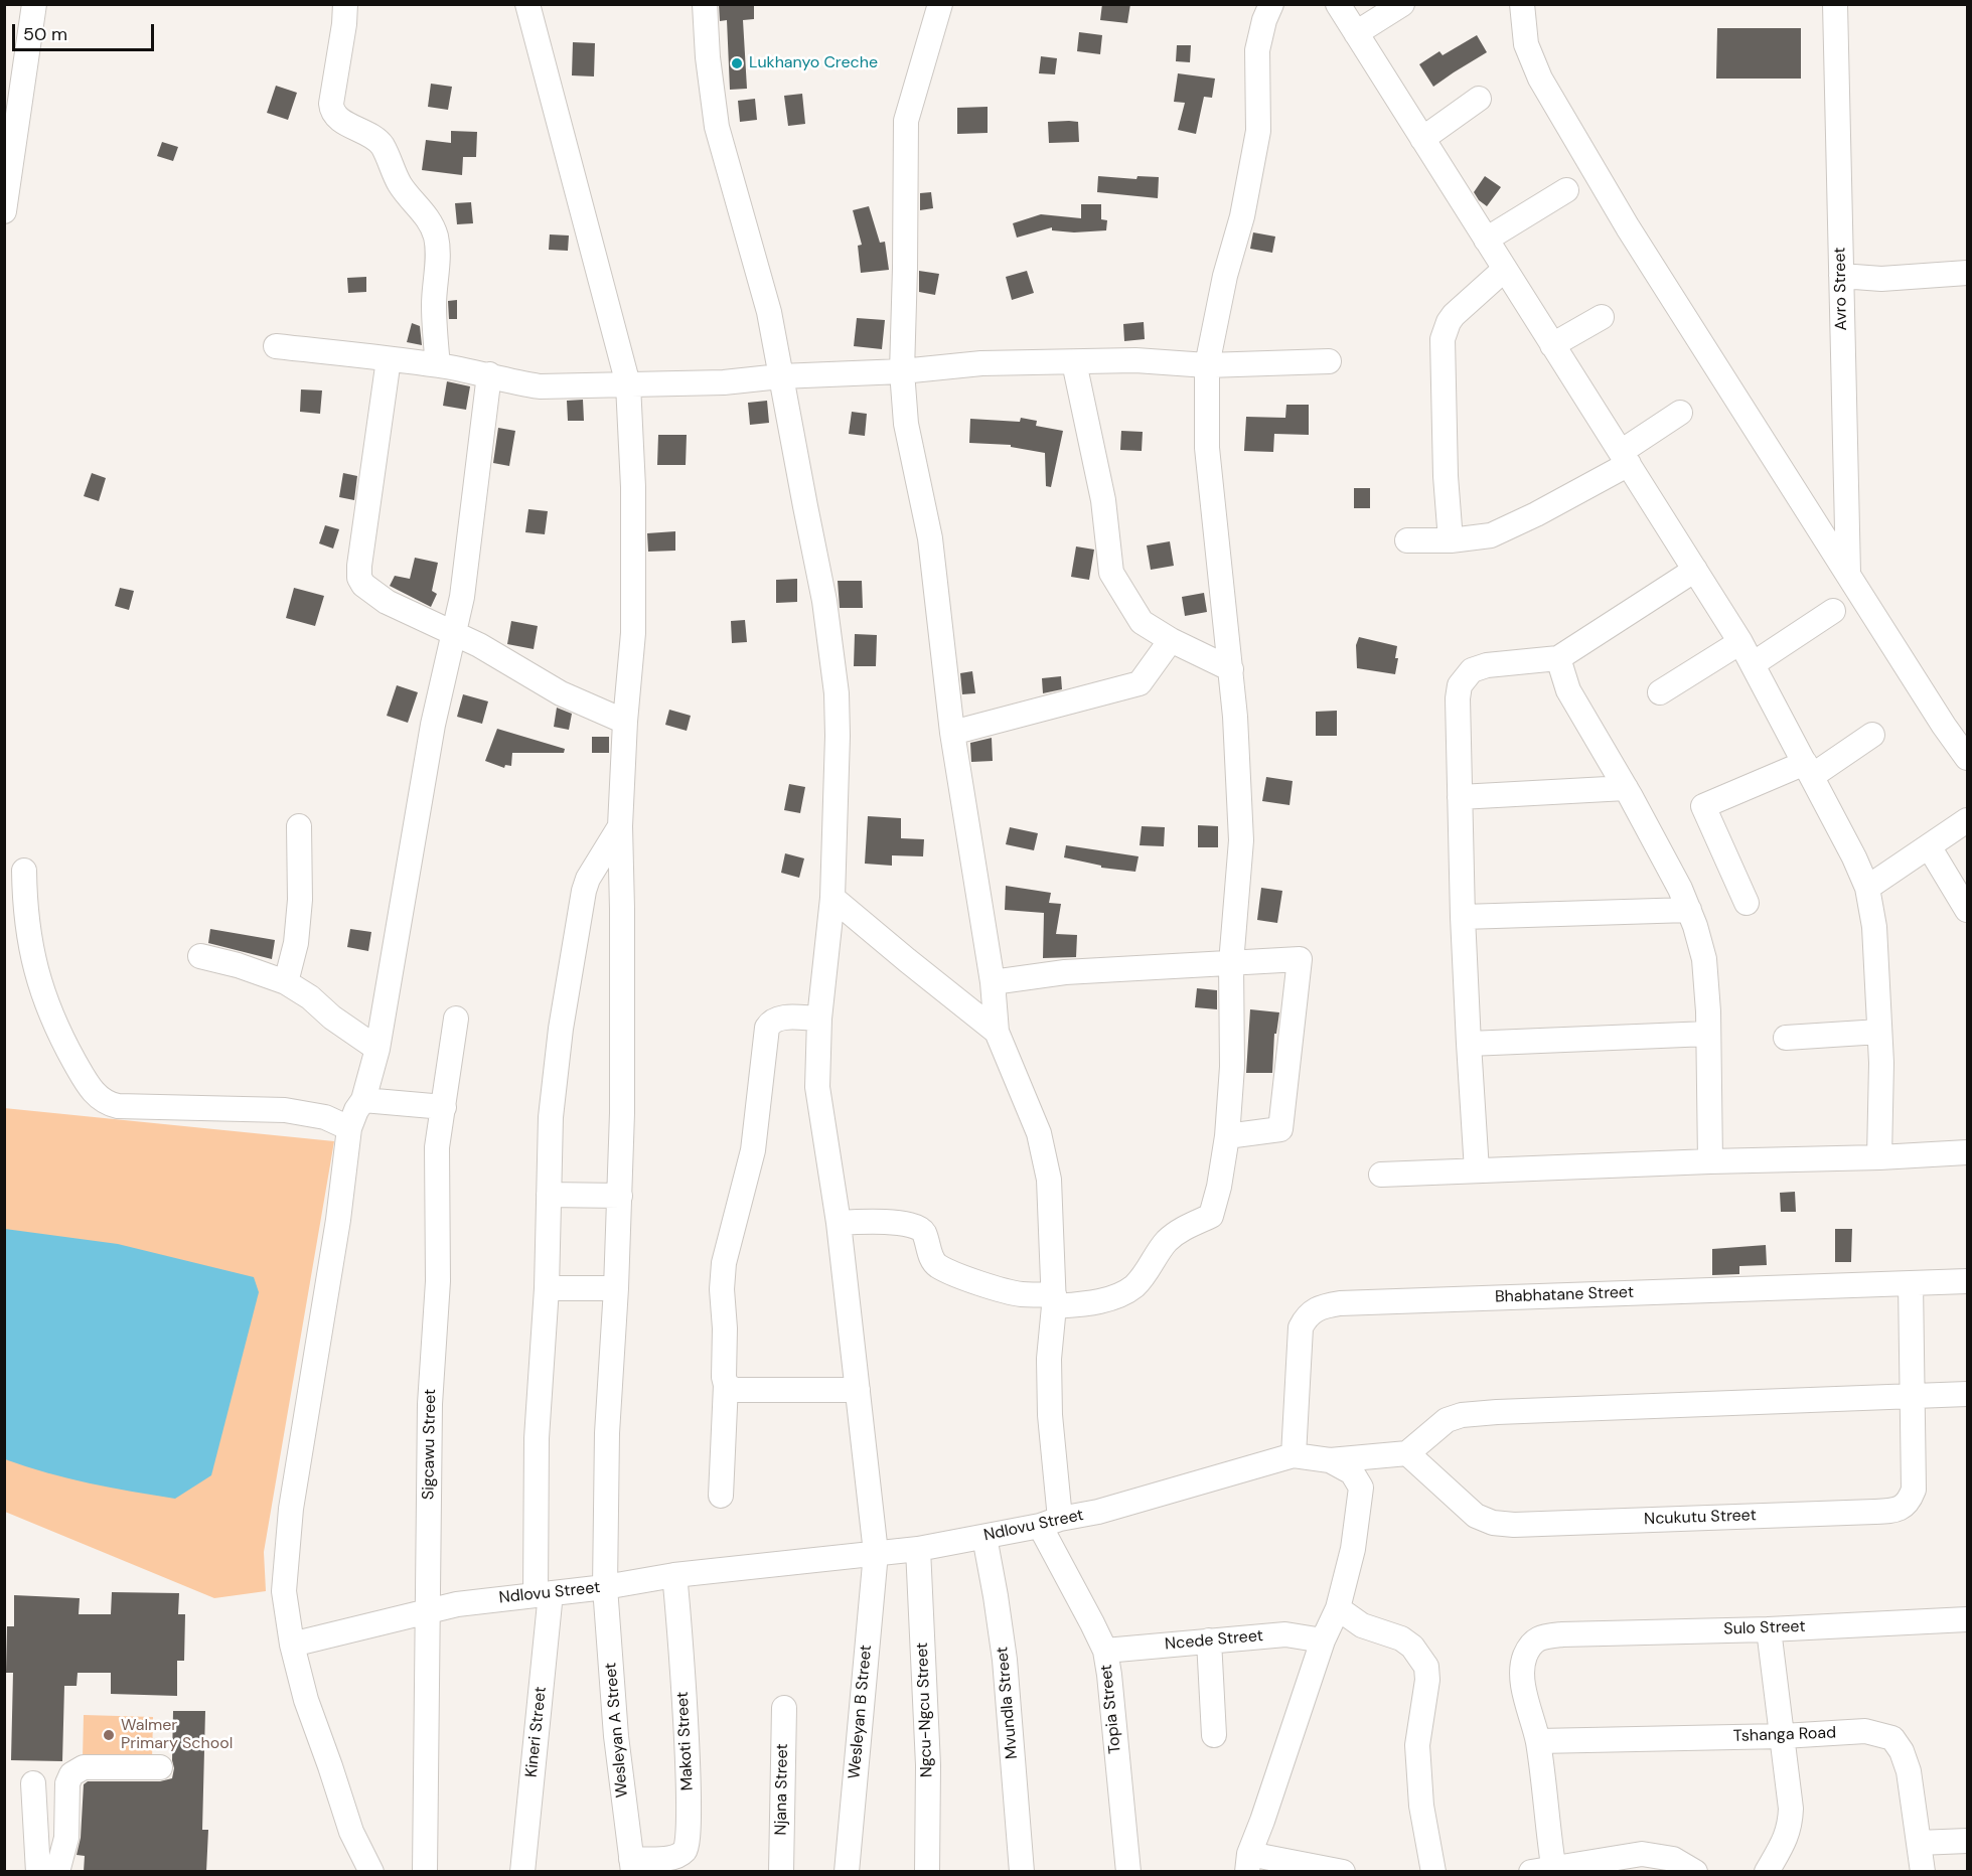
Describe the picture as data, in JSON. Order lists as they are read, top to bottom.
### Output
{
  "streets": {
    "street": [
      "Avro Street",
      "Bhabhatane Street",
      "Sigcawu Street",
      "Ncukutu Street",
      "Ndlovu Street",
      "Sulo Street",
      "Ncede Street",
      "Mvundla Street",
      "Topia Street",
      "Ngcu-Ngcu Street",
      "Wesleyan B Street",
      "Wesleyan A Street",
      "Kineri Street",
      "Tshanga Road",
      "Makoti Street",
      "Njana Street"
    ]
  },
  "crossings": [
    ["Bhabhatane Street", "Ncukutu Street"],
    ["Bhabhatane Street", "Ndlovu Street"],
    ["Sigcawu Street", "Ndlovu Street"],
    ["Ndlovu Street", "Ncede Street"],
    ["Ndlovu Street", "Mvundla Street"],
    ["Ndlovu Street", "Topia Street"],
    ["Ndlovu Street", "Ngcu-Ngcu Street"],
    ["Ndlovu Street", "Wesleyan B Street"],
    ["Ndlovu Street", "Wesleyan A Street"],
    ["Ndlovu Street", "Kineri Street"],
    ["Ndlovu Street", "Makoti Street"],
    ["Sulo Street", "Tshanga Road"],
    ["Ncede Street", "Topia Street"],
    ["Wesleyan A Street", "Kineri Street"],
    ["Wesleyan A Street", "Makoti Street"]
  ],
  "places": ["Lukhanyo Creche", "Walmer Primary School"],
  "scale_bar": "50 m"
}
